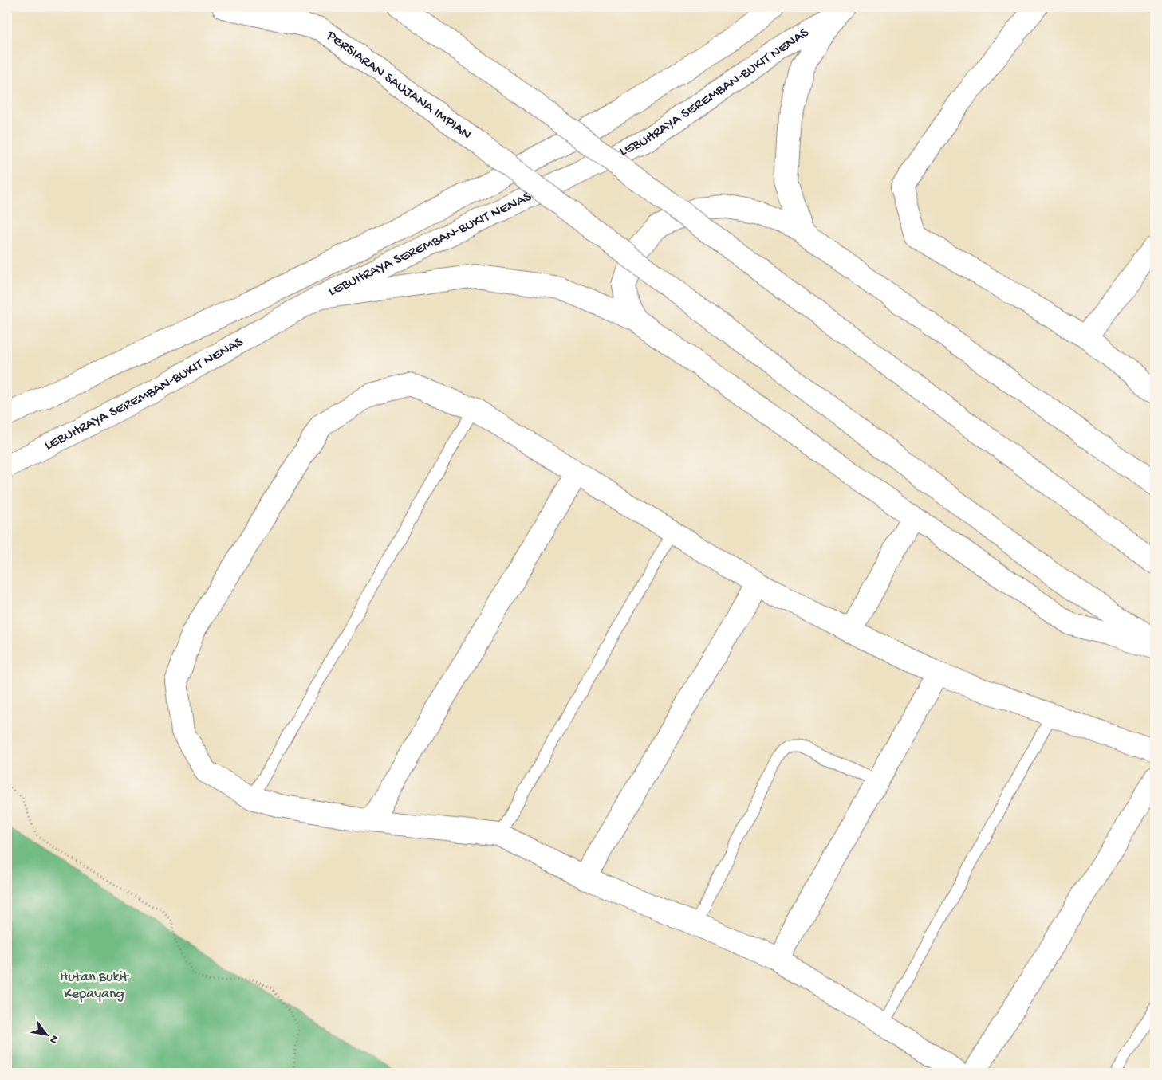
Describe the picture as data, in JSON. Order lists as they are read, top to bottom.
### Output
{
  "streets": {
    "main road": ["PERSIARAN SAUJANA IMPIAN", "LEBUHRAYA SEREMBAN-BUKIT NENAS"]
  },
  "parks": ["Hutan Bukit Kepayang"],
  "north": "bottom right"
}
